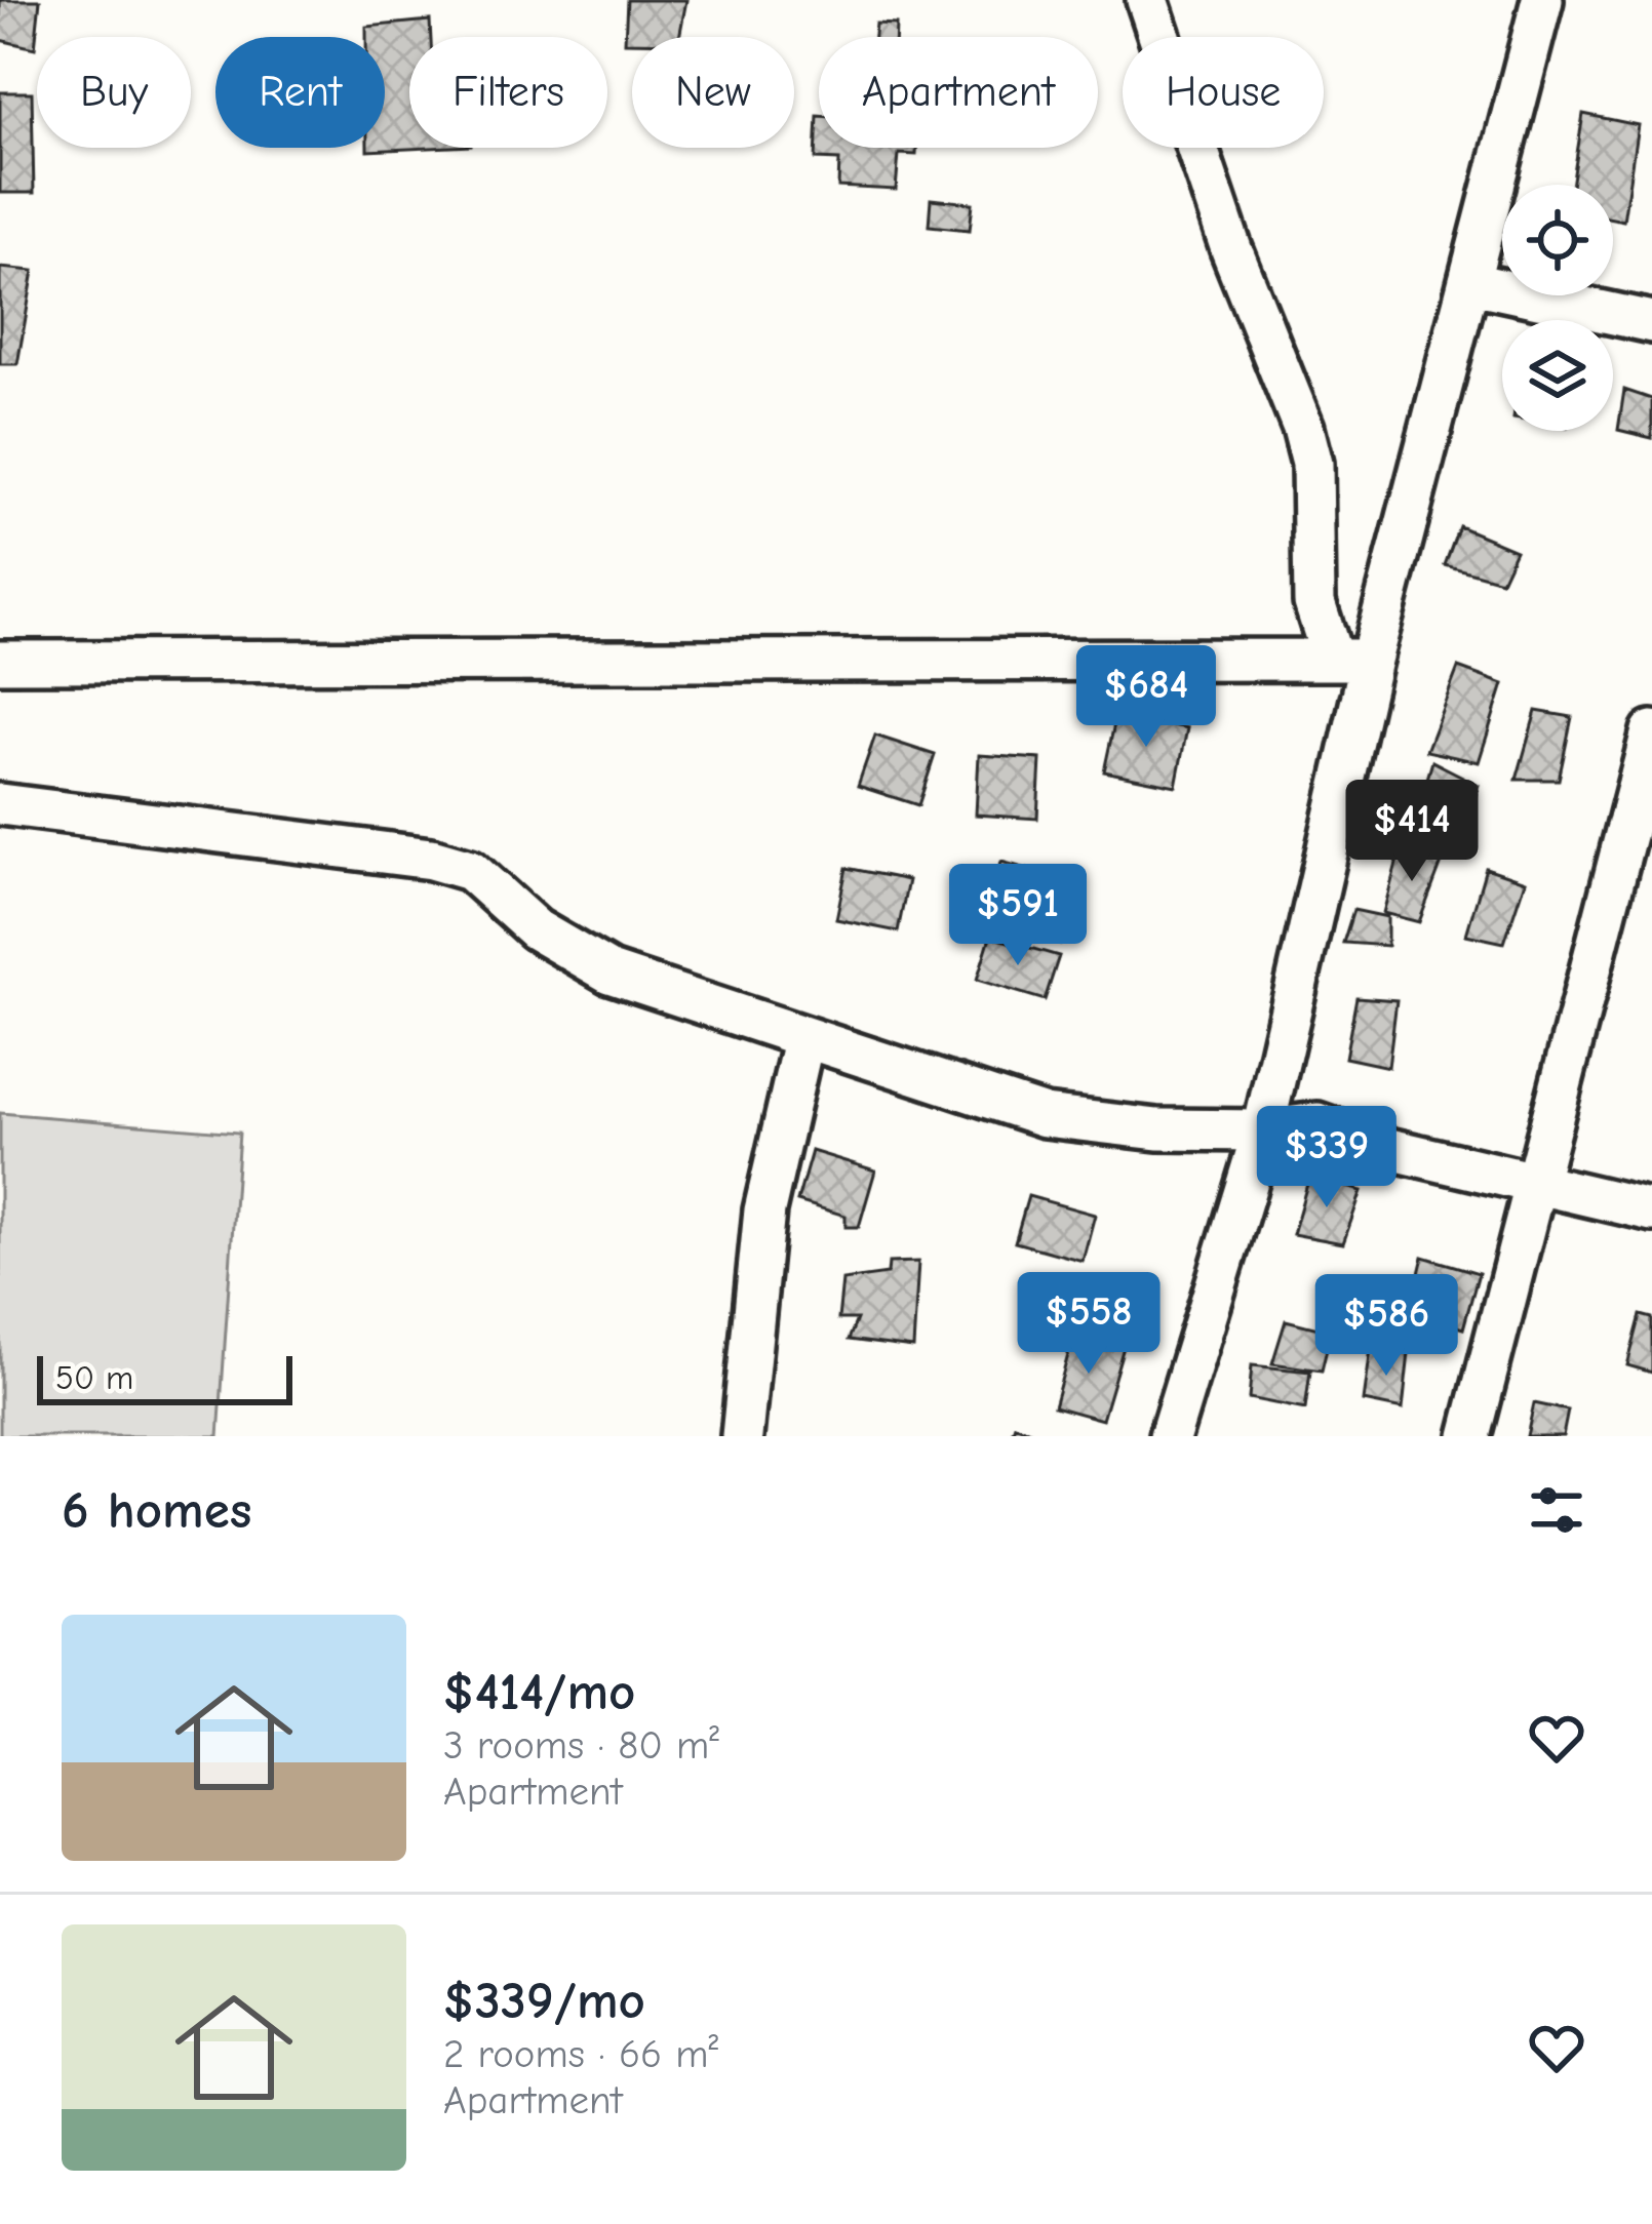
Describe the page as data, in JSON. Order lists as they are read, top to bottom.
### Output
{
  "scale_bar": "50 m",
  "page": {
    "chip": [
      "Buy",
      "Rent",
      "Filters",
      "New",
      "Apartment",
      "House"
    ],
    "price": [
      "$684",
      "$414",
      "$591",
      "$339",
      "$558",
      "$586"
    ],
    "scale": "50 m",
    "heading": "6 homes",
    "list": [
      {
        "name": "$414/mo",
        "note": "3 rooms · 80 m² · Apartment"
      },
      {
        "name": "$339/mo",
        "note": "2 rooms · 66 m² · Apartment"
      }
    ]
  }
}
